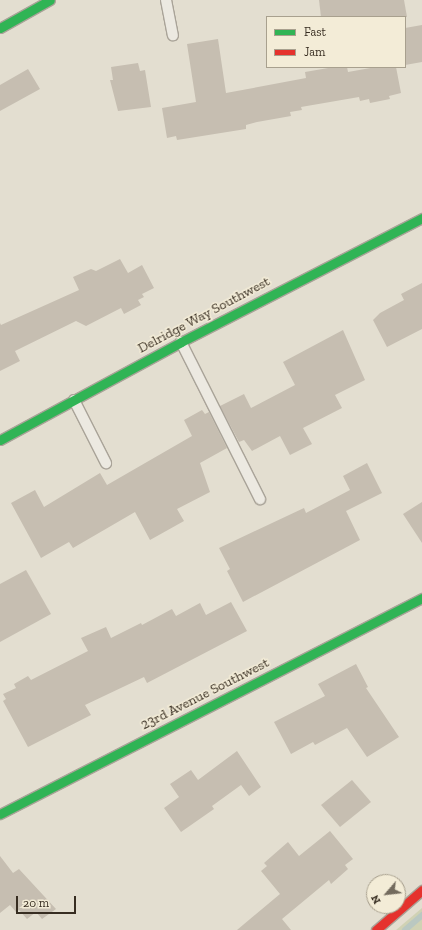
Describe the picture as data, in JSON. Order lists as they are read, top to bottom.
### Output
{
  "streets": {
    "street": ["Delridge Way Southwest", "23rd Avenue Southwest"]
  },
  "legend": ["Fast", "Jam"],
  "scale_bar": "20 m",
  "north": "bottom left"
}
